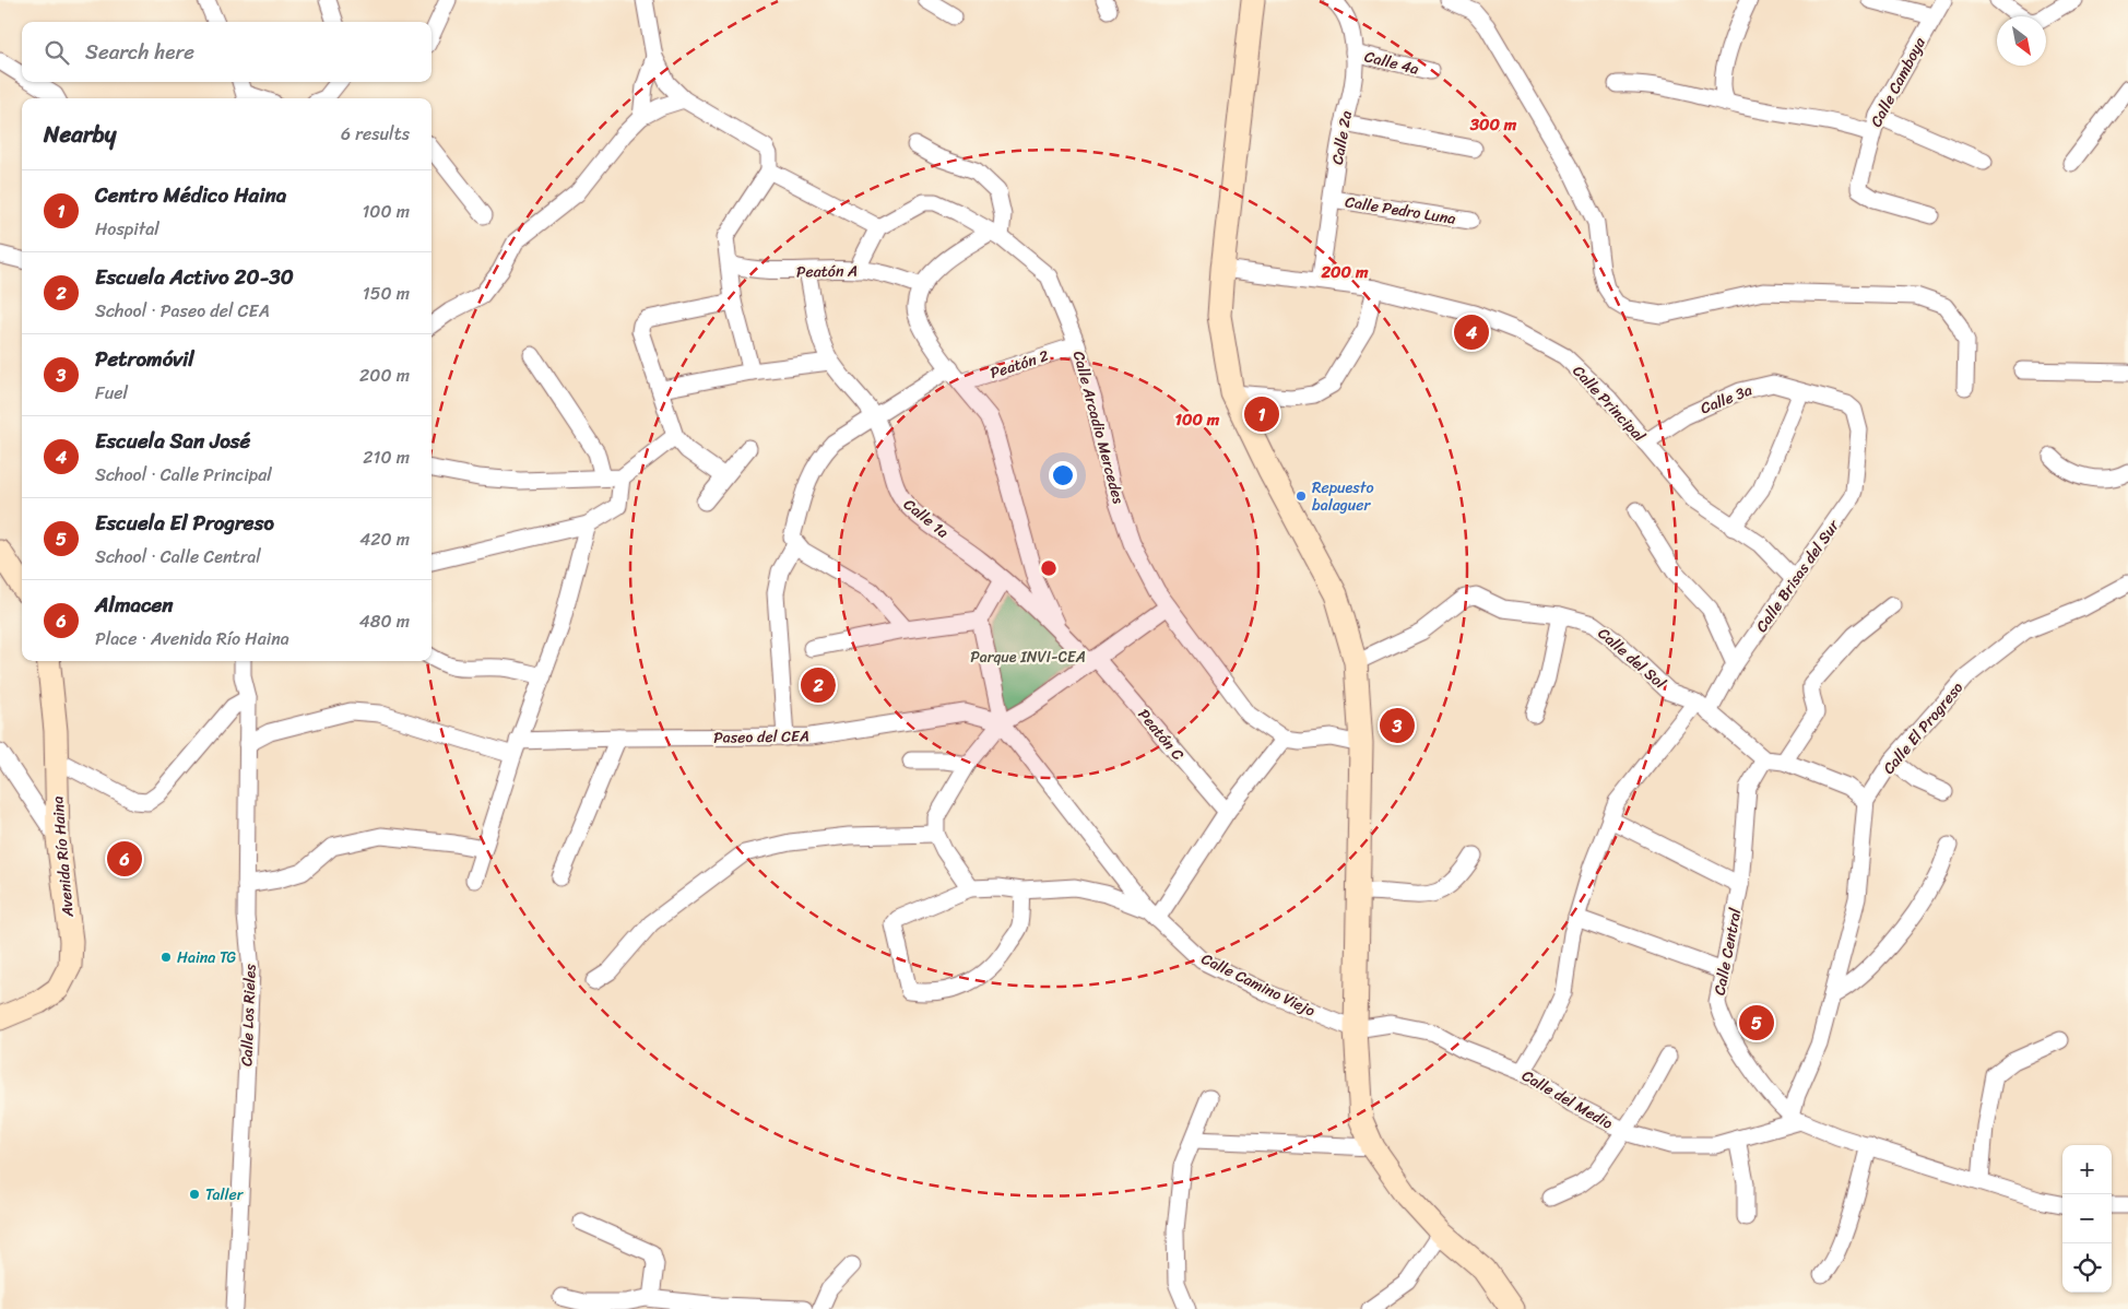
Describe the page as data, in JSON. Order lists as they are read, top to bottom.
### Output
{
  "streets": {
    "main road": ["Avenida Río Haina"],
    "street": [
      "Calle 4a",
      "Calle Camboya",
      "Calle 2a",
      "Calle Pedro Luna",
      "Peatón A",
      "Peatón 2",
      "Calle 3a",
      "Calle Principal",
      "Calle Arcadio Mercedes",
      "Calle 1a",
      "Calle Brisas del Sur",
      "Calle del Sol",
      "Calle El Progreso",
      "Peatón C",
      "Paseo del CEA",
      "Calle Central",
      "Calle Camino Viejo",
      "Calle Los Rieles",
      "Calle del Medio"
    ]
  },
  "crossings": [
    ["Calle 4a", "Calle 2a"],
    ["Calle 2a", "Calle Pedro Luna"],
    ["Calle 2a", "Calle Principal"],
    ["Peatón A", "Peatón 2"],
    ["Peatón A", "Calle Arcadio Mercedes"],
    ["Peatón A", "Calle 1a"],
    ["Peatón 2", "Calle Arcadio Mercedes"],
    ["Calle 3a", "Calle Principal"],
    ["Calle 3a", "Calle Brisas del Sur"],
    ["Calle Principal", "Calle Brisas del Sur"],
    ["Calle 1a", "Peatón C"],
    ["Calle Brisas del Sur", "Calle del Sol"],
    ["Calle Brisas del Sur", "Calle del Medio"],
    ["Calle del Sol", "Calle Central"],
    ["Calle El Progreso", "Calle Central"],
    ["Calle El Progreso", "Calle del Medio"],
    ["Paseo del CEA", "Calle Los Rieles"],
    ["Calle Central", "Calle del Medio"],
    ["Calle Camino Viejo", "Calle del Medio"]
  ],
  "parks": ["Parque INVI-CEA"],
  "places": ["Repuesto balaguer", "Haina TG", "Taller"],
  "north": "bottom right",
  "page": {
    "search": "Search here",
    "heading": ["Nearby", "6 results"],
    "list": [
      {
        "mark": "1",
        "name": "Centro Médico Haina",
        "note": "Hospital",
        "value": "100 m"
      },
      {
        "mark": "2",
        "name": "Escuela Activo 20-30",
        "note": "School · Paseo del CEA",
        "value": "150 m"
      },
      {
        "mark": "3",
        "name": "Petromóvil",
        "note": "Fuel",
        "value": "200 m"
      },
      {
        "mark": "4",
        "name": "Escuela San José",
        "note": "School · Calle Principal",
        "value": "210 m"
      },
      {
        "mark": "5",
        "name": "Escuela El Progreso",
        "note": "School · Calle Central",
        "value": "420 m"
      },
      {
        "mark": "6",
        "name": "Almacen",
        "note": "Place · Avenida Río Haina",
        "value": "480 m"
      }
    ],
    "pins": [
      "4",
      "1",
      "2",
      "3",
      "6",
      "5"
    ],
    "map_buttons": ["+", "−"]
  },
  "rings": ["300 m", "200 m", "100 m"]
}
